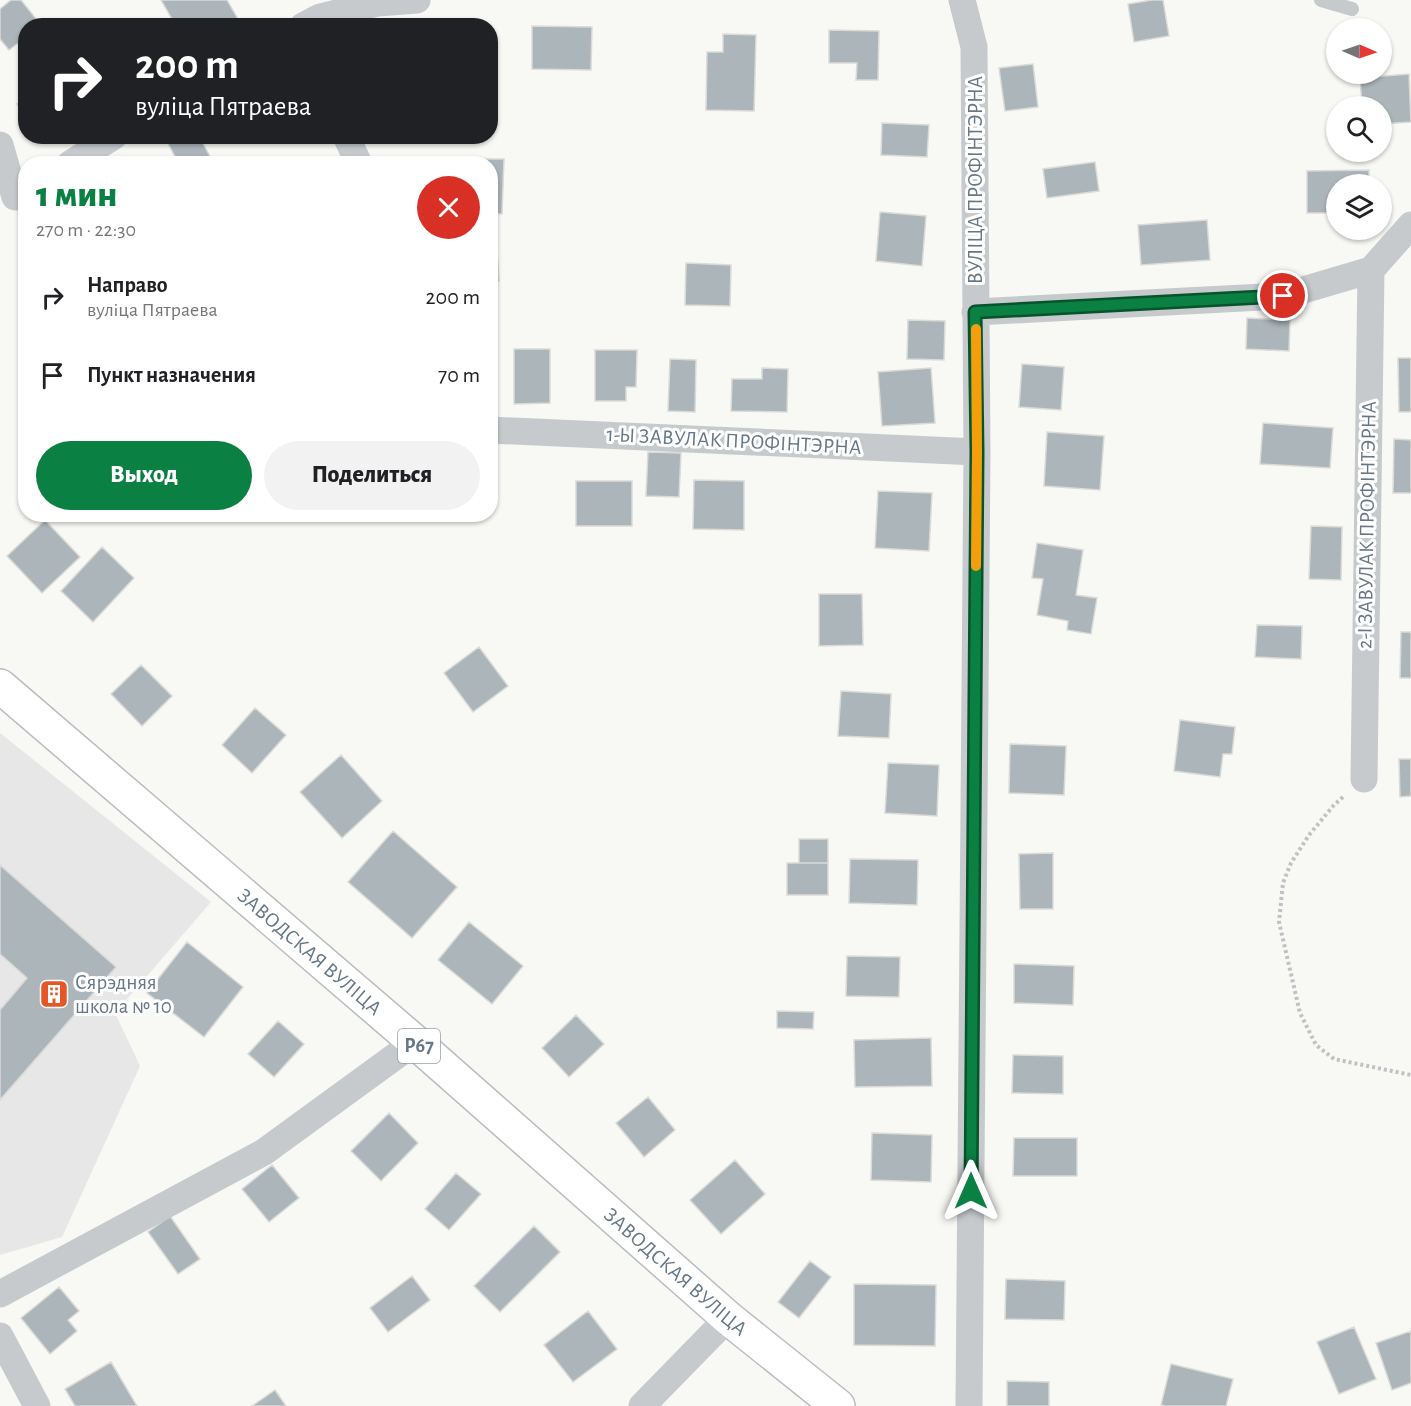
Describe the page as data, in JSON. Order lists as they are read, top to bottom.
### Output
{
  "streets": {
    "main road": ["ЗАВОДСКАЯ ВУЛІЦА", "Р67"],
    "street": ["ВУЛІЦА ПРОФІНТЭРНА", "1-Ы ЗАВУЛАК ПРОФІНТЭРНА", "2-І ЗАВУЛАК ПРОФІНТЭРНА"]
  },
  "crossings": [
    ["ВУЛІЦА ПРОФІНТЭРНА", "1-Ы ЗАВУЛАК ПРОФІНТЭРНА"]
  ],
  "places": {
    "building": ["Сярэдняя школа № 10"]
  },
  "north": "right",
  "page": {
    "turn": ["200 m", "вуліца Пятраева"],
    "heading": ["1 мин", "270 m · 22:30"],
    "list": [
      {
        "name": "Направо",
        "note": "вуліца Пятраева",
        "value": "200 m"
      },
      {
        "name": "Пункт назначения",
        "value": "70 m"
      }
    ],
    "buttons": ["Выход", "Поделиться"]
  }
}
